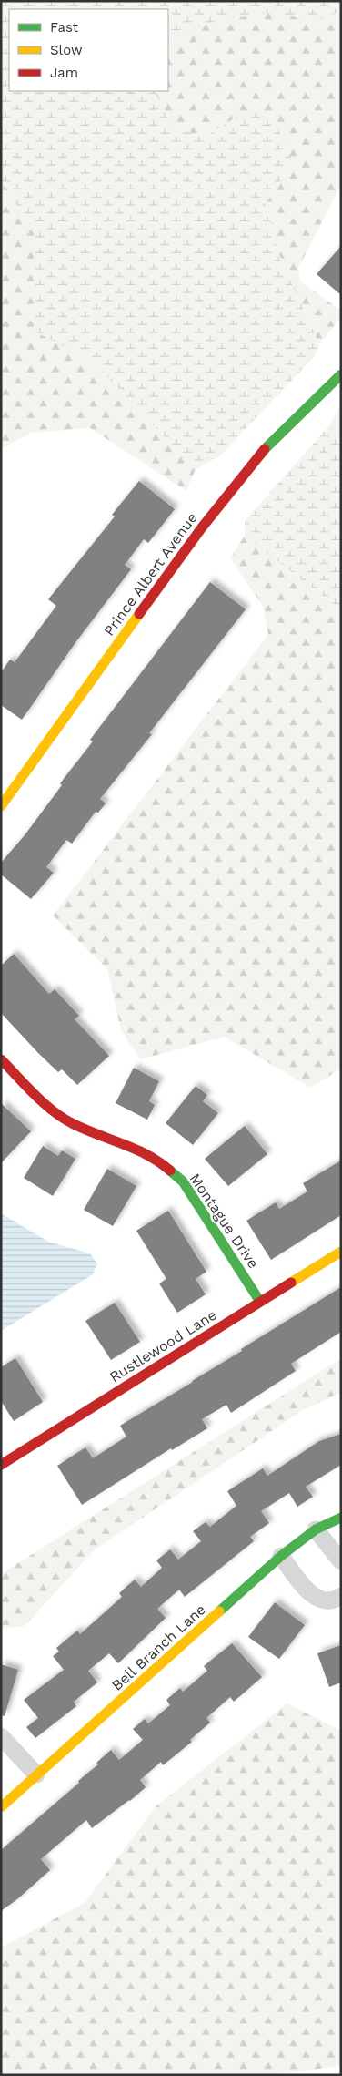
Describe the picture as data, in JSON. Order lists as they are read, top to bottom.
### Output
{
  "streets": {
    "street": [
      "Prince Albert Avenue",
      "Montague Drive",
      "Rustlewood Lane",
      "Bell Branch Lane"
    ]
  },
  "crossings": [
    ["Montague Drive", "Rustlewood Lane"]
  ],
  "legend": ["Fast", "Slow", "Jam"]
}
